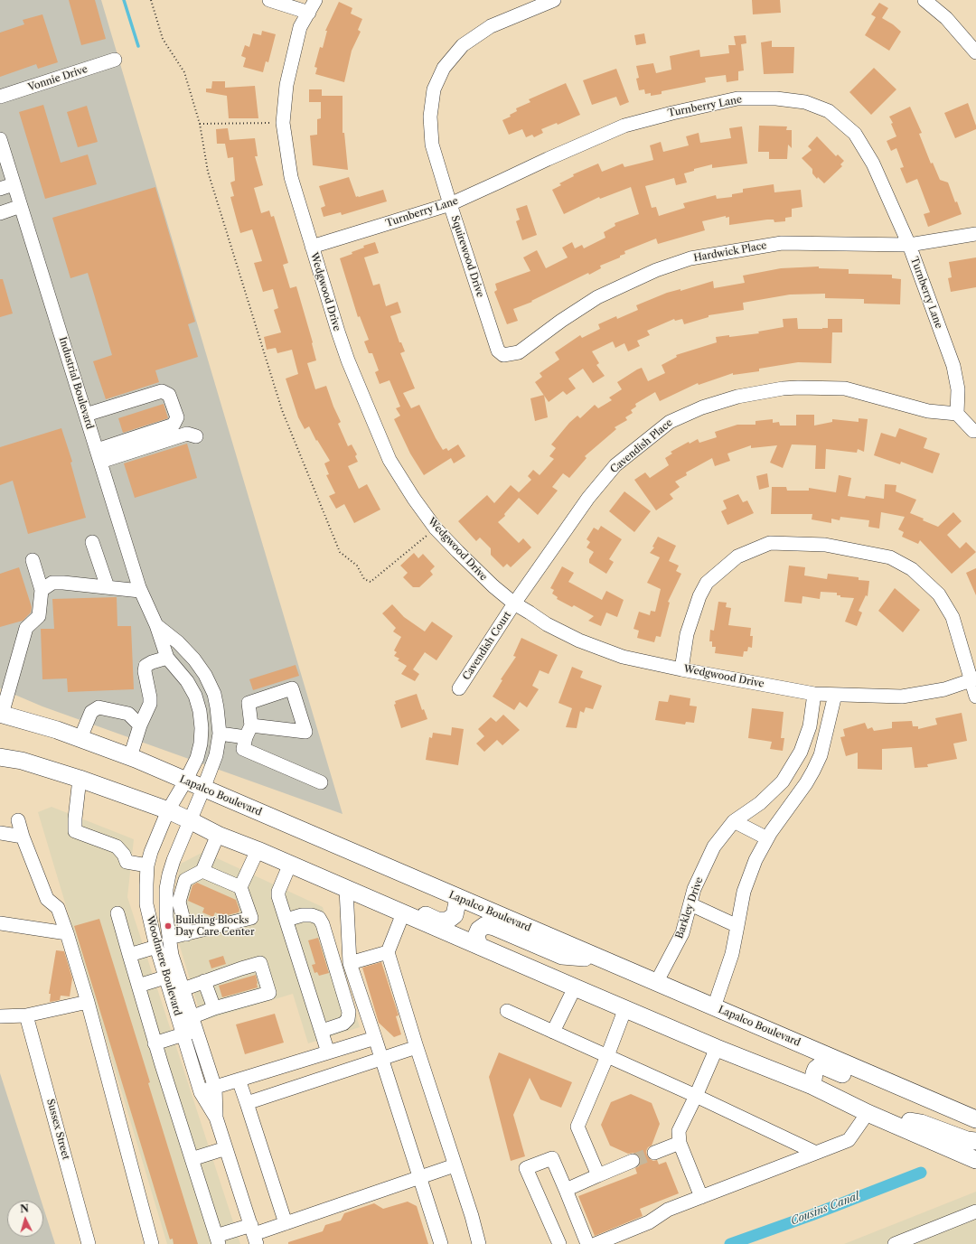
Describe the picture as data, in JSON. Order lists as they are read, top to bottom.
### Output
{
  "streets": {
    "main road": ["Lapalco Boulevard"],
    "street": [
      "Vonnie Drive",
      "Turnberry Lane",
      "Hardwick Place",
      "Squirewood Drive",
      "Wedgwood Drive",
      "Industrial Boulevard",
      "Cavendish Place",
      "Cavendish Court",
      "Barkley Drive",
      "Woodmere Boulevard",
      "Sussex Street"
    ]
  },
  "crossings": [
    ["Turnberry Lane", "Hardwick Place"],
    ["Turnberry Lane", "Squirewood Drive"],
    ["Turnberry Lane", "Wedgwood Drive"],
    ["Turnberry Lane", "Cavendish Place"],
    ["Hardwick Place", "Squirewood Drive"],
    ["Wedgwood Drive", "Cavendish Place"],
    ["Wedgwood Drive", "Cavendish Court"],
    ["Wedgwood Drive", "Barkley Drive"],
    ["Industrial Boulevard", "Lapalco Boulevard"],
    ["Industrial Boulevard", "Woodmere Boulevard"],
    ["Cavendish Place", "Cavendish Court"],
    ["Lapalco Boulevard", "Barkley Drive"]
  ],
  "water": ["Cousins Canal"],
  "places": ["Building Blocks Day Care Center"],
  "north": "top"
}
